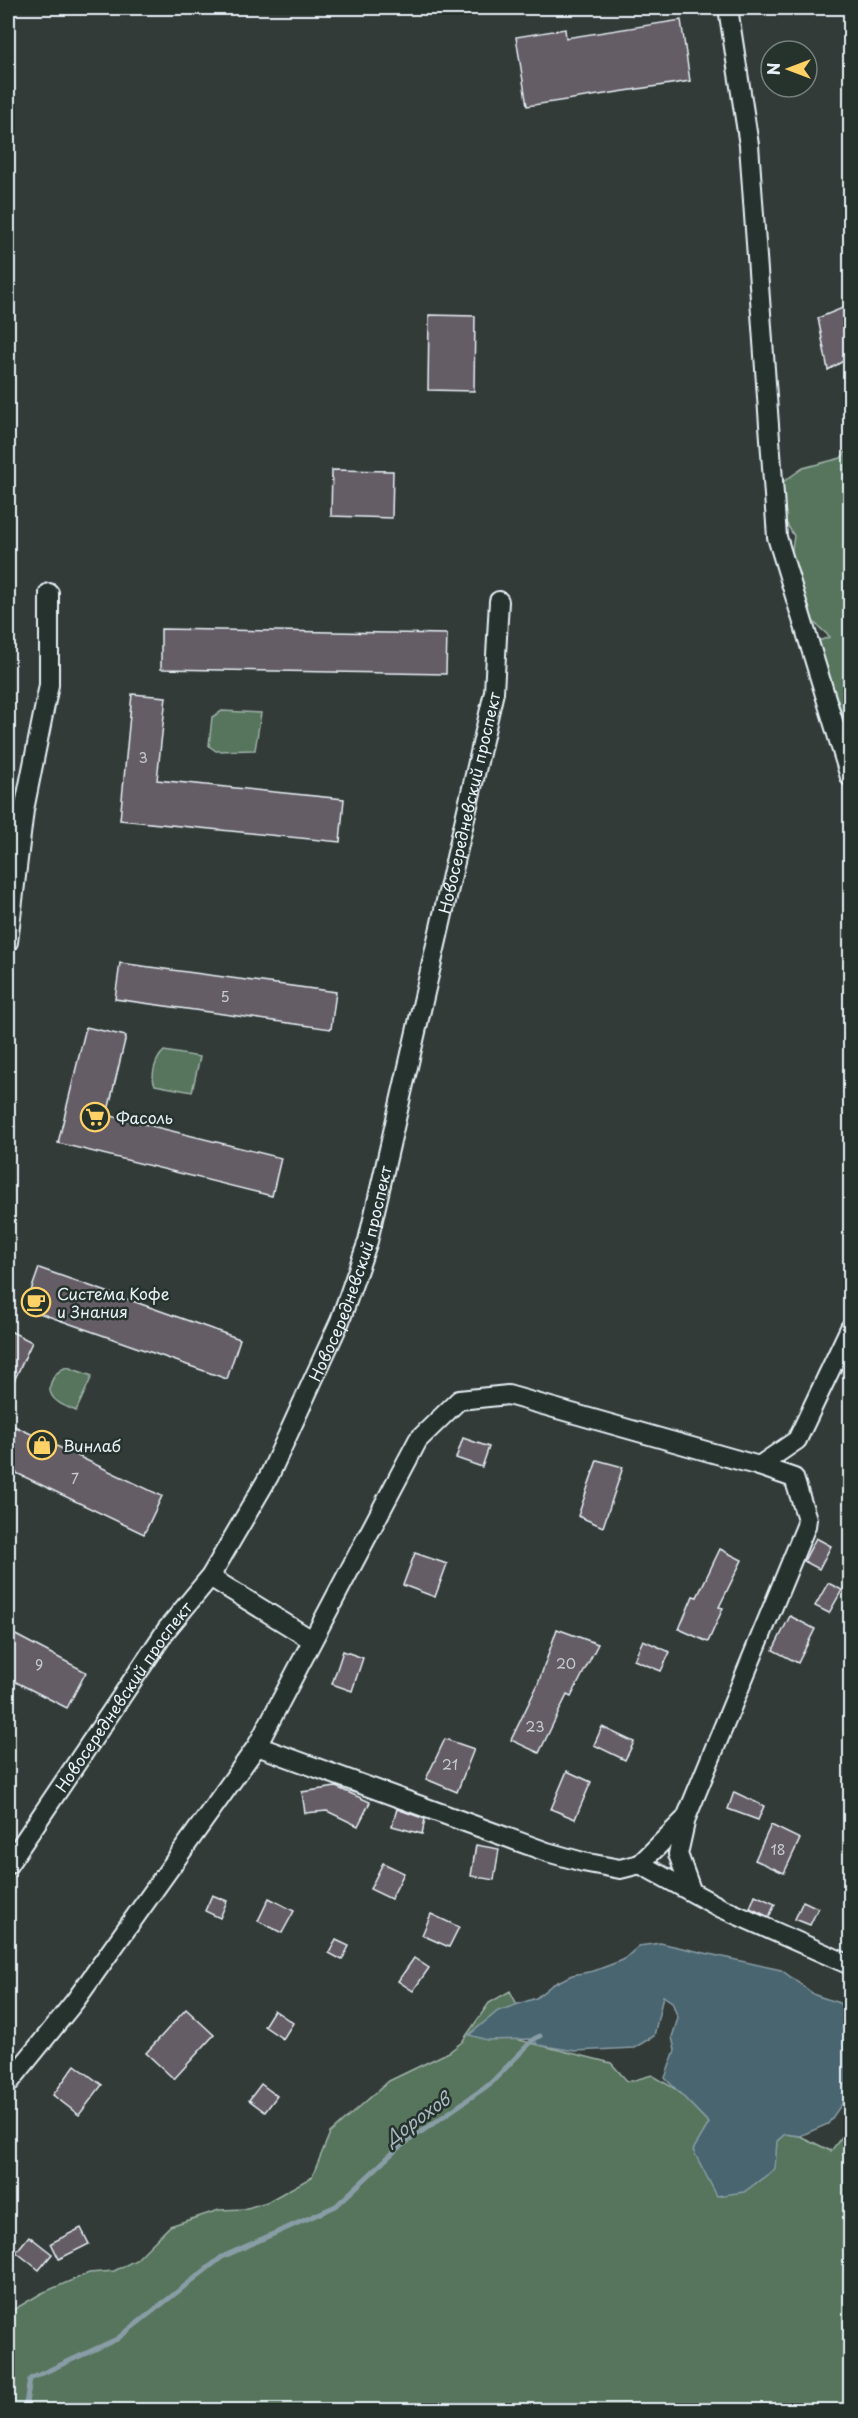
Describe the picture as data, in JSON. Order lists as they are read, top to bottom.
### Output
{
  "streets": {
    "street": ["Новосередневский проспект"]
  },
  "water": ["Дорохов"],
  "places": {
    "supermarket": ["Фасоль"],
    "cafe": ["Система Кофе и Знания"],
    "shop": ["Винлаб"]
  },
  "house_numbers": [
    "3",
    "5",
    "7",
    "20",
    "9",
    "23",
    "21",
    "18"
  ],
  "north": "left"
}
